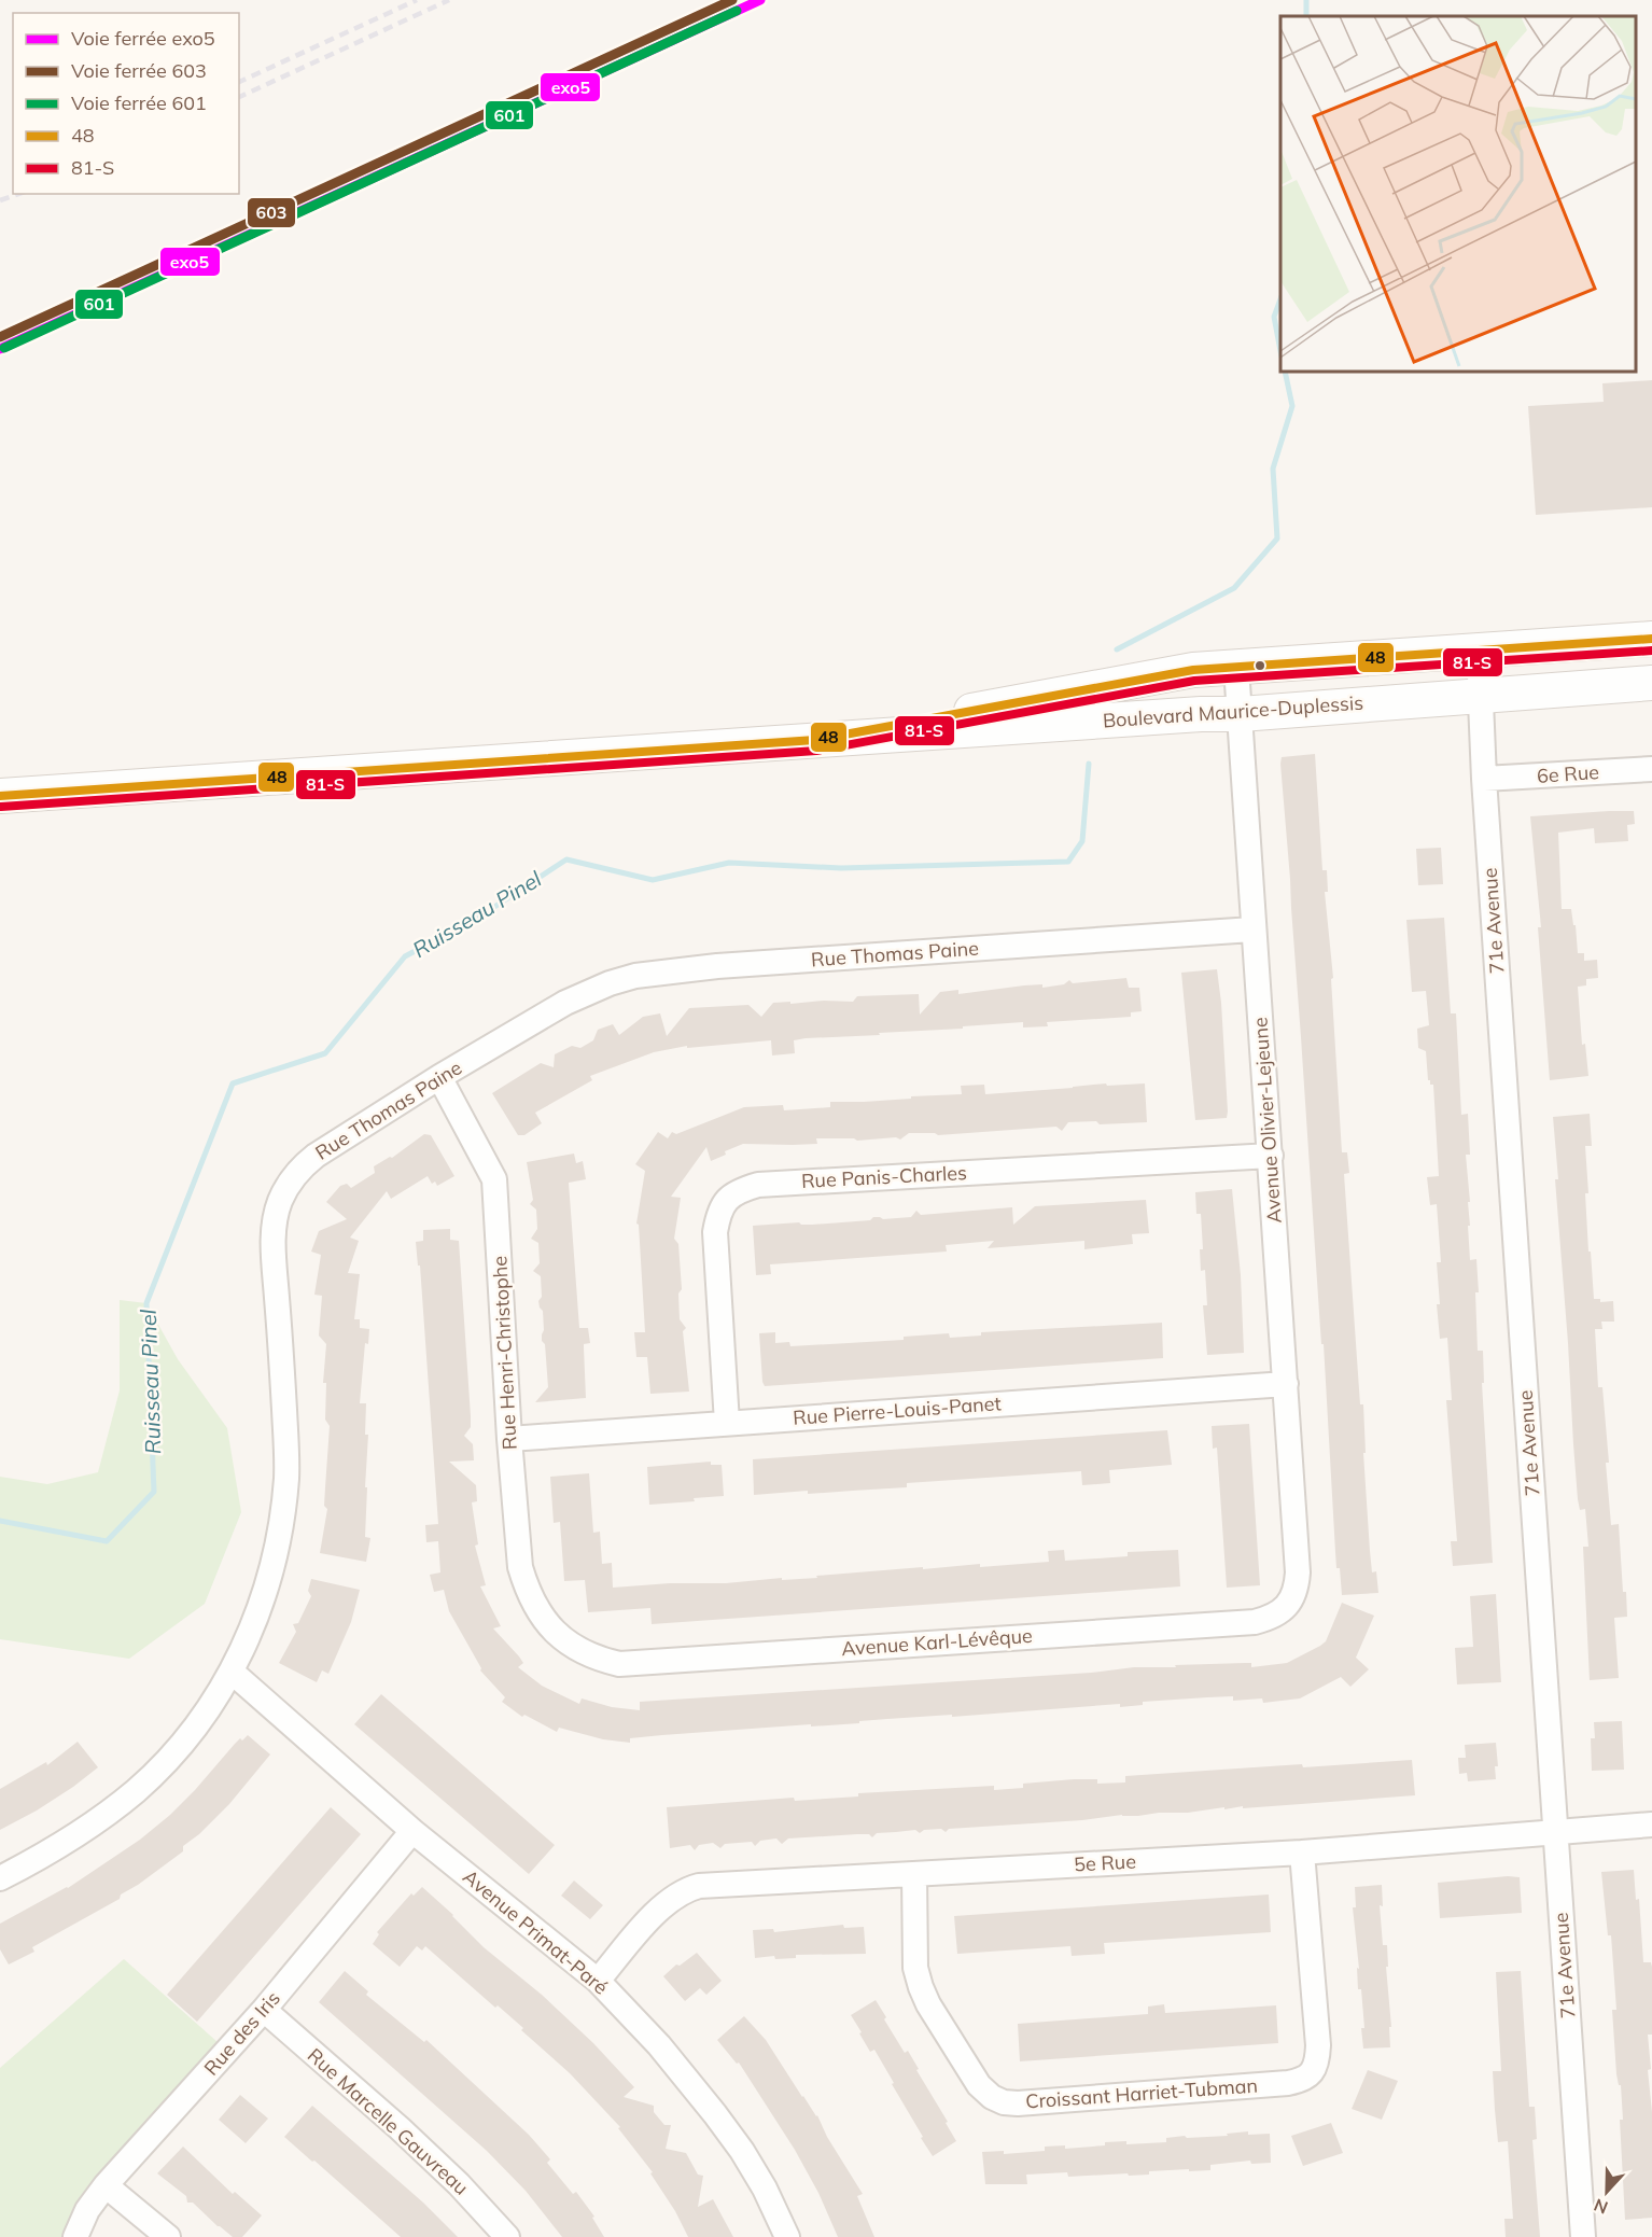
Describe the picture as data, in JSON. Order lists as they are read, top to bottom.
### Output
{
  "streets": {
    "street": [
      "Boulevard Maurice-Duplessis",
      "6e Rue",
      "71e Avenue",
      "Rue Thomas Paine",
      "Avenue Olivier-Lejeune",
      "Rue Panis-Charles",
      "Rue Henri-Christophe",
      "Rue Pierre-Louis-Panet",
      "Avenue Karl-Lévêque",
      "5e Rue",
      "Avenue Primat-Paré",
      "Rue des Iris",
      "Croissant Harriet-Tubman",
      "Rue Marcelle Gauvreau"
    ]
  },
  "crossings": [
    ["Boulevard Maurice-Duplessis", "71e Avenue"],
    ["Boulevard Maurice-Duplessis", "Avenue Olivier-Lejeune"],
    ["6e Rue", "71e Avenue"],
    ["71e Avenue", "5e Rue"],
    ["Rue Thomas Paine", "Avenue Olivier-Lejeune"],
    ["Rue Thomas Paine", "Rue Henri-Christophe"],
    ["Rue Thomas Paine", "Avenue Primat-Paré"],
    ["Avenue Olivier-Lejeune", "Rue Panis-Charles"],
    ["Avenue Olivier-Lejeune", "Rue Pierre-Louis-Panet"],
    ["Avenue Olivier-Lejeune", "Avenue Karl-Lévêque"],
    ["Rue Panis-Charles", "Rue Pierre-Louis-Panet"],
    ["Rue Henri-Christophe", "Rue Pierre-Louis-Panet"],
    ["Rue Henri-Christophe", "Avenue Karl-Lévêque"],
    ["5e Rue", "Avenue Primat-Paré"],
    ["5e Rue", "Croissant Harriet-Tubman"],
    ["Avenue Primat-Paré", "Rue des Iris"],
    ["Rue des Iris", "Rue Marcelle Gauvreau"]
  ],
  "water": ["Ruisseau Pinel"],
  "lines": [
    "rail line exo5",
    "rail line 603",
    "rail line 601",
    "transit line 48",
    "transit line 81-S"
  ],
  "legend": [
    "Voie ferrée exo5",
    "Voie ferrée 603",
    "Voie ferrée 601",
    "48",
    "81-S"
  ],
  "north": "bottom"
}
